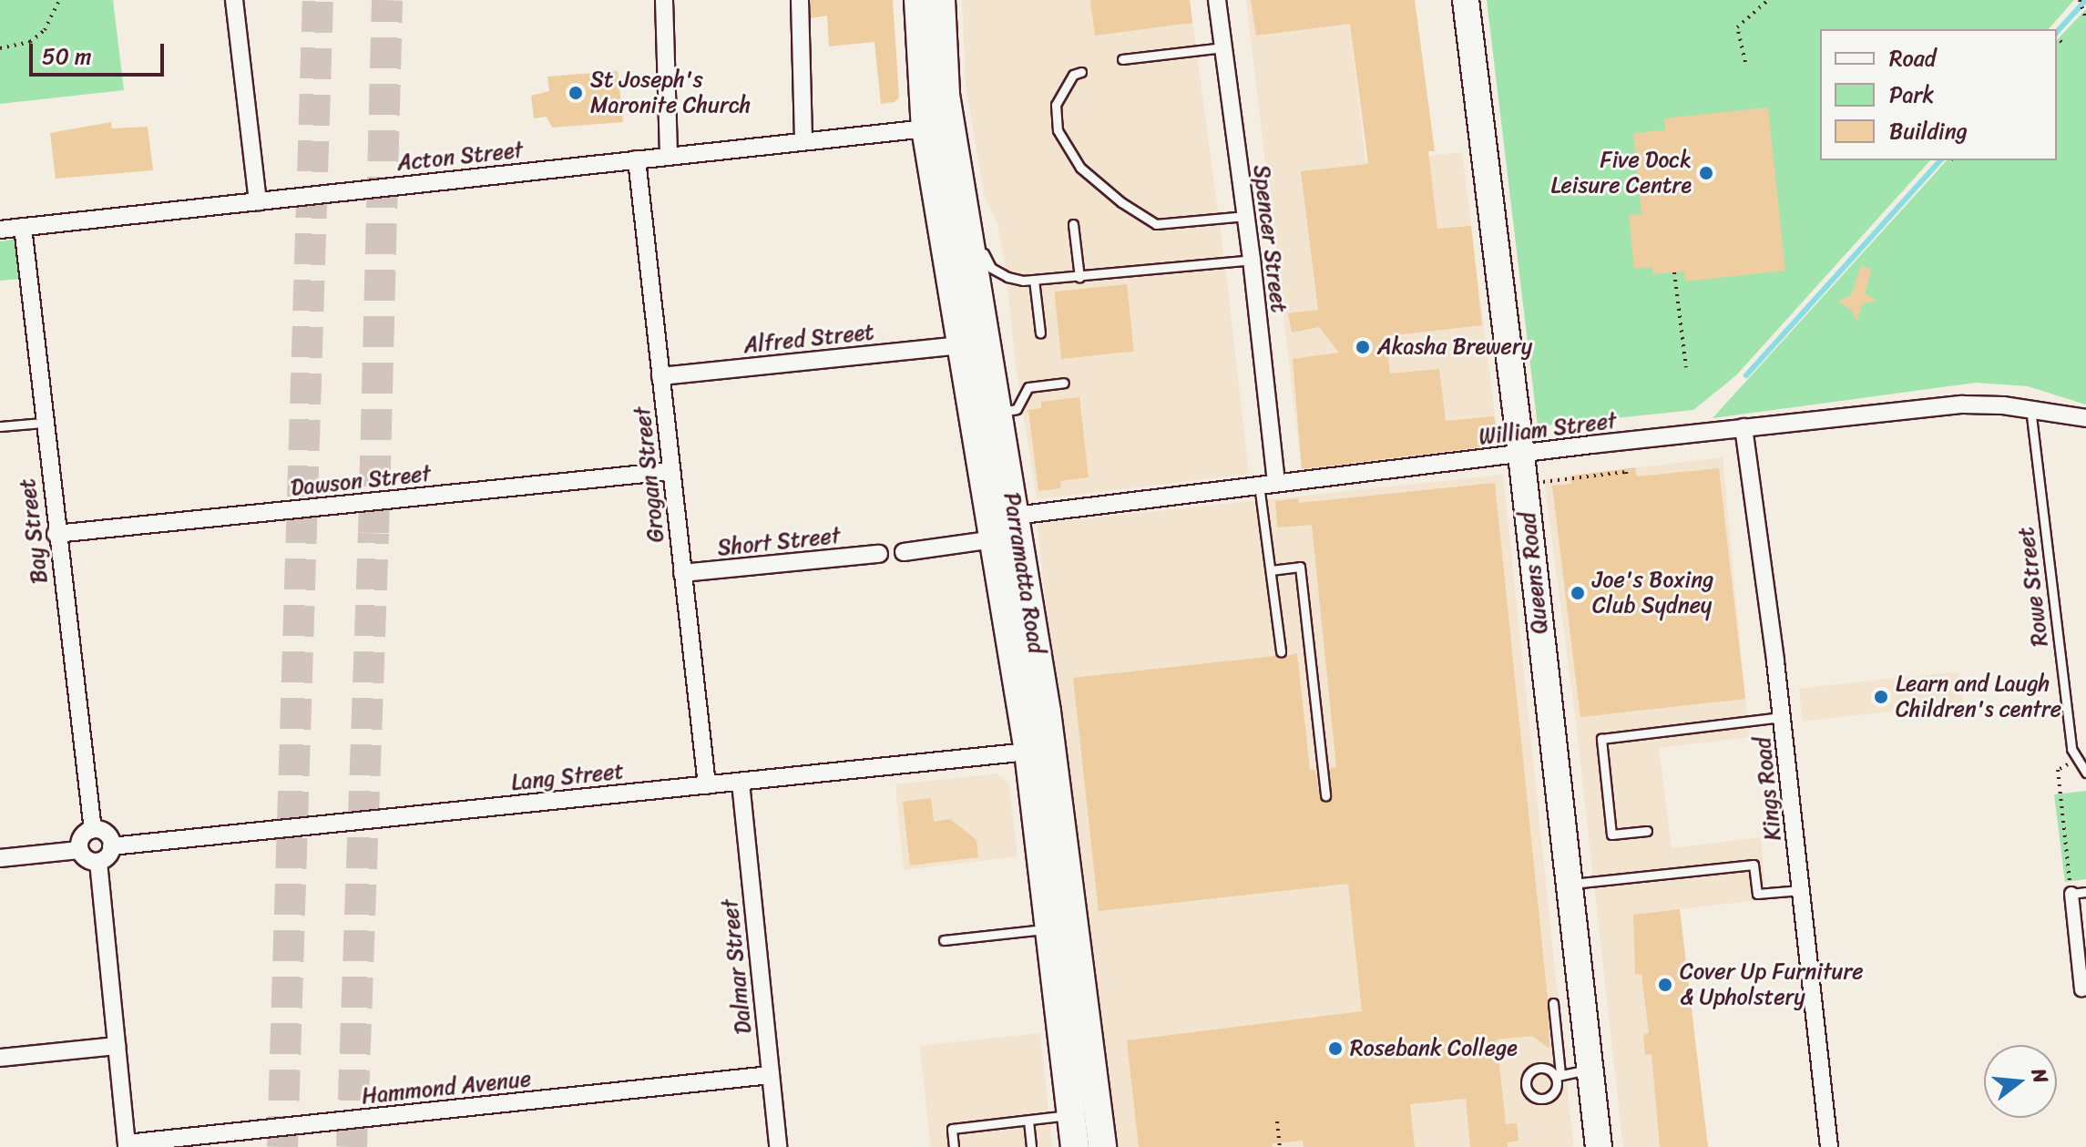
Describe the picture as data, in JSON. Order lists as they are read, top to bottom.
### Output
{
  "streets": {
    "highway": ["Parramatta Road"],
    "main road": ["Queens Road"],
    "street": [
      "Acton Street",
      "Spencer Street",
      "Alfred Street",
      "William Street",
      "Grogan Street",
      "Dawson Street",
      "Bay Street",
      "Short Street",
      "Lang Street",
      "Kings Road",
      "Dalmar Street",
      "Hammond Avenue"
    ],
    "lane": ["Rowe Street"]
  },
  "crossings": [
    ["Acton Street", "Grogan Street"],
    ["Acton Street", "Bay Street"],
    ["Acton Street", "Parramatta Road"],
    ["Spencer Street", "William Street"],
    ["Alfred Street", "Grogan Street"],
    ["Alfred Street", "Parramatta Road"],
    ["William Street", "Parramatta Road"],
    ["William Street", "Queens Road"],
    ["William Street", "Rowe Street"],
    ["William Street", "Kings Road"],
    ["Grogan Street", "Dawson Street"],
    ["Grogan Street", "Short Street"],
    ["Grogan Street", "Lang Street"],
    ["Dawson Street", "Bay Street"],
    ["Bay Street", "Lang Street"],
    ["Parramatta Road", "Lang Street"],
    ["Lang Street", "Dalmar Street"],
    ["Dalmar Street", "Hammond Avenue"]
  ],
  "places": [
    "St Joseph's Maronite Church",
    "Five Dock Leisure Centre",
    "Akasha Brewery",
    "Joe's Boxing Club Sydney",
    "Learn and Laugh Children's centre",
    "Cover Up Furniture & Upholstery",
    "Rosebank College"
  ],
  "legend": ["Road", "Park", "Building"],
  "scale_bar": "50 m",
  "north": "right"
}
